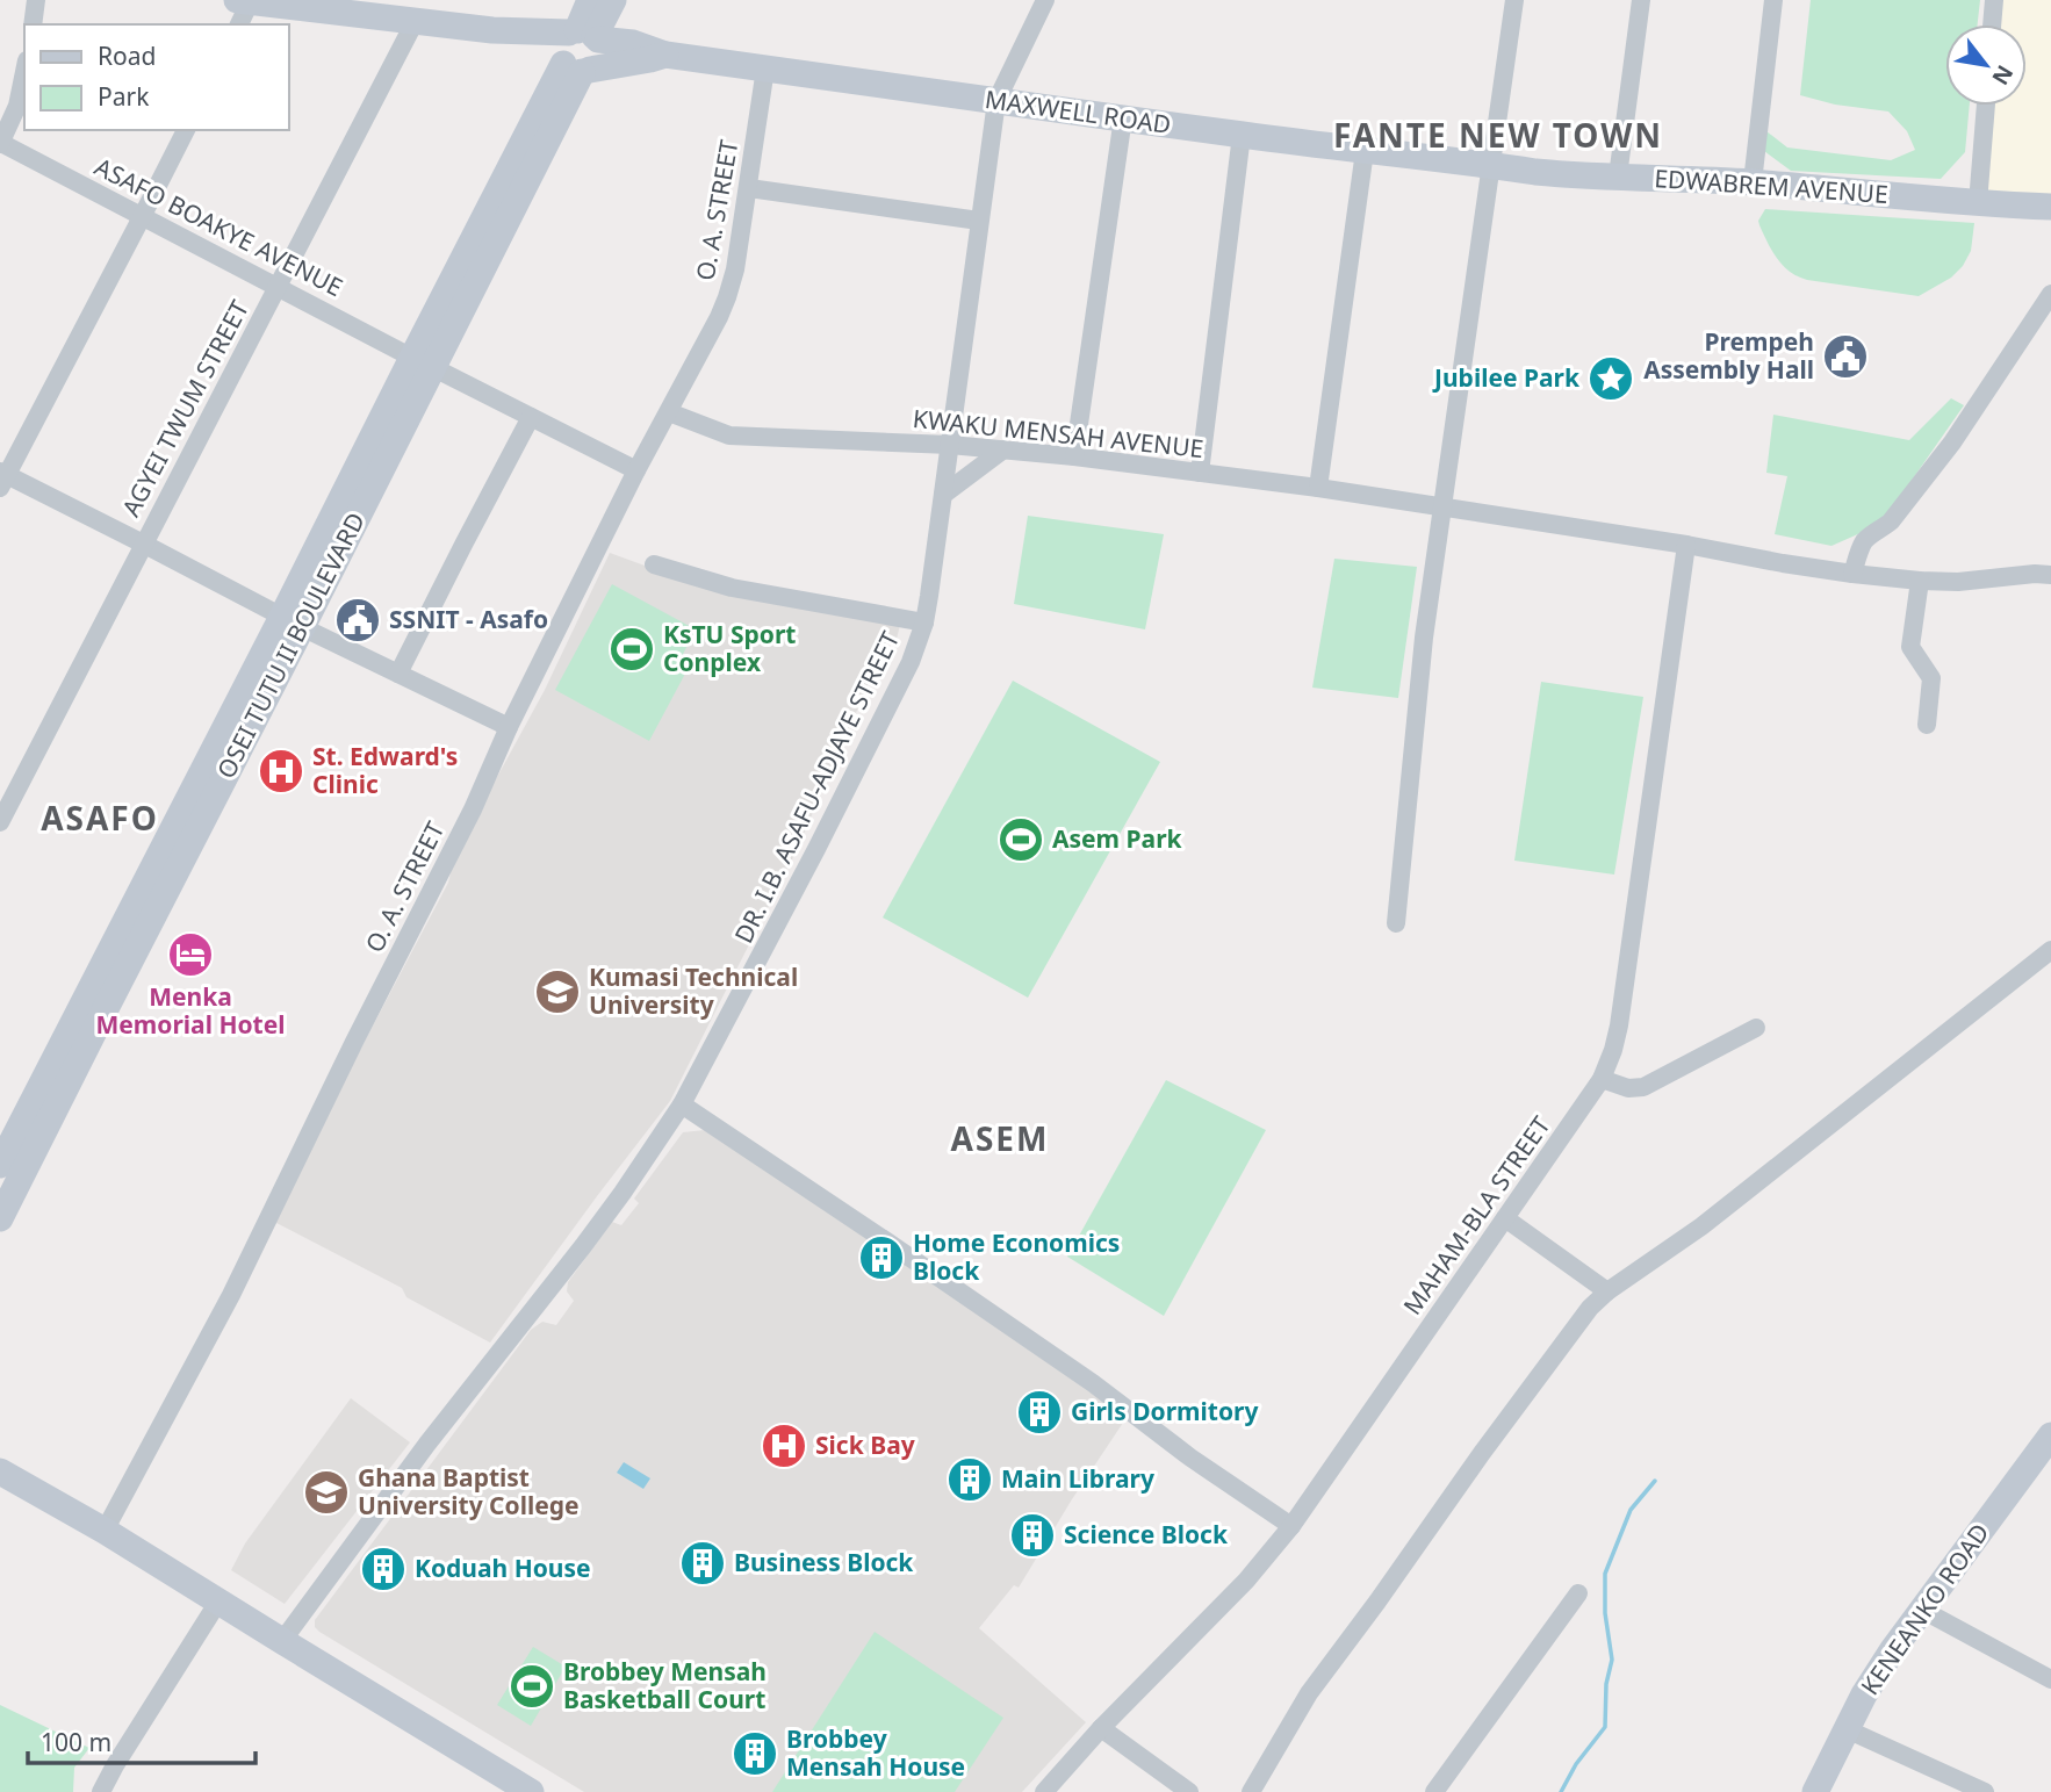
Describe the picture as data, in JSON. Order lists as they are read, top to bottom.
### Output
{
  "streets": {
    "street": [
      "MAXWELL ROAD",
      "EDWABREM AVENUE",
      "O. A. STREET",
      "ASAFO BOAKYE AVENUE",
      "AGYEI TWUM STREET",
      "KWAKU MENSAH AVENUE",
      "OSEI TUTU II BOULEVARD",
      "DR. I.B. ASAFU-ADJAYE STREET",
      "MAHAM-BLA STREET",
      "KENEANKO ROAD"
    ]
  },
  "crossings": [
    ["MAXWELL ROAD", "EDWABREM AVENUE"],
    ["MAXWELL ROAD", "O. A. STREET"],
    ["MAXWELL ROAD", "OSEI TUTU II BOULEVARD"],
    ["MAXWELL ROAD", "DR. I.B. ASAFU-ADJAYE STREET"],
    ["O. A. STREET", "ASAFO BOAKYE AVENUE"],
    ["O. A. STREET", "KWAKU MENSAH AVENUE"],
    ["ASAFO BOAKYE AVENUE", "AGYEI TWUM STREET"],
    ["ASAFO BOAKYE AVENUE", "OSEI TUTU II BOULEVARD"],
    ["KWAKU MENSAH AVENUE", "DR. I.B. ASAFU-ADJAYE STREET"],
    ["KWAKU MENSAH AVENUE", "MAHAM-BLA STREET"]
  ],
  "districts": ["FANTE NEW TOWN", "ASAFO", "ASEM"],
  "places": {
    "public building": ["Prempeh Assembly Hall", "SSNIT - Asafo"],
    "place": ["Jubilee Park"],
    "sports": ["KsTU Sport Conplex", "Asem Park", "Brobbey Mensah Basketball Court"],
    "hospital": ["St. Edward's Clinic", "Sick Bay"],
    "hotel": ["Menka Memorial Hotel"],
    "school or university": ["Kumasi Technical University", "Ghana Baptist University College"],
    "building": [
      "Home Economics Block",
      "Girls Dormitory",
      "Main Library",
      "Science Block",
      "Business Block",
      "Koduah House",
      "Brobbey Mensah House"
    ]
  },
  "legend": ["Road", "Park"],
  "scale_bar": "100 m",
  "north": "bottom right"
}
